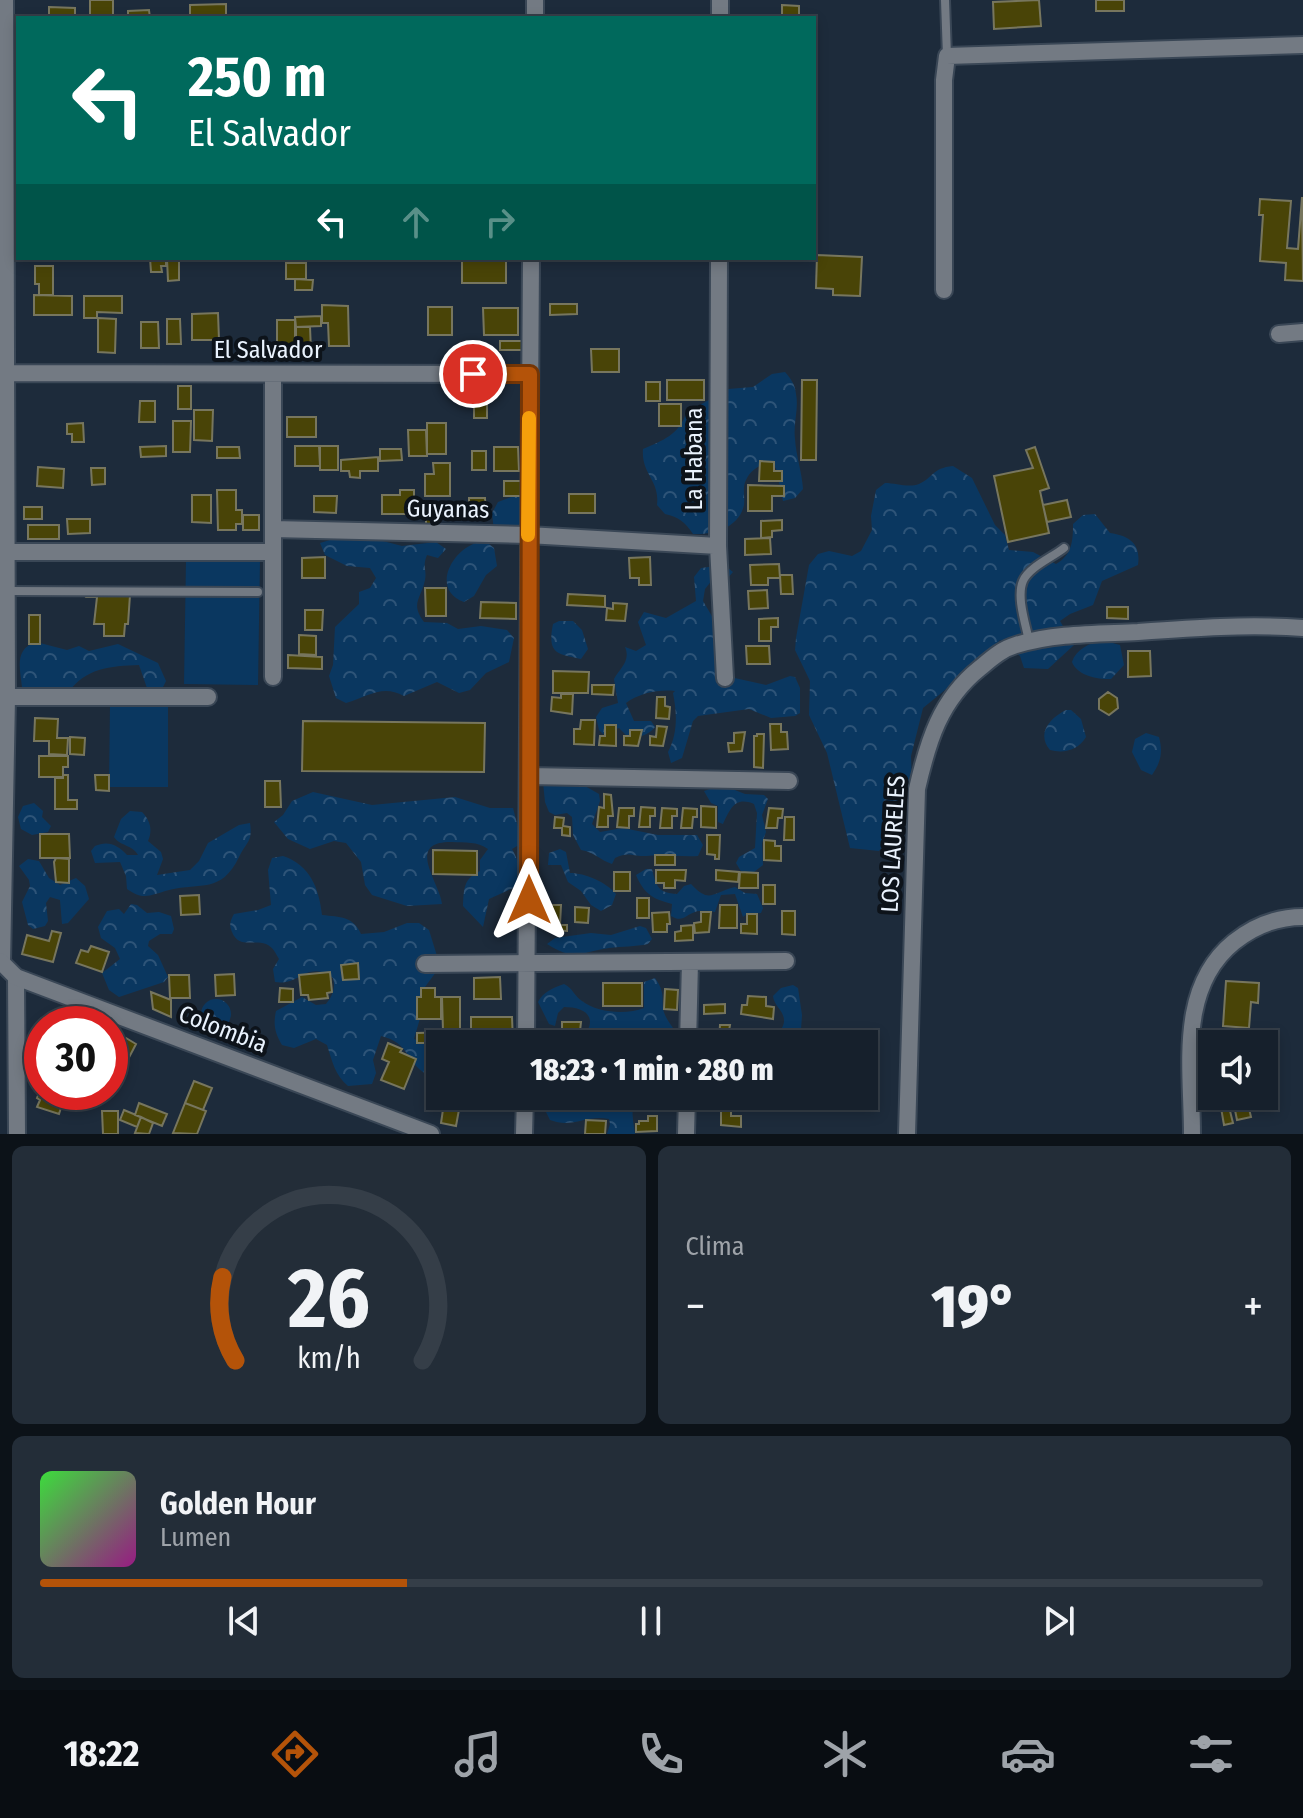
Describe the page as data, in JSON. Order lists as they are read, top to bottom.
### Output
{
  "streets": {
    "street": [
      "El Salvador",
      "La Habana",
      "Guyanas",
      "LOS LAURELES",
      "Colombia"
    ]
  },
  "crossings": [
    ["La Habana", "Guyanas"]
  ],
  "page": {
    "turn": ["250 m", "El Salvador"],
    "limit": "30",
    "trip": "18:23 · 1 min · 280 m",
    "tile": "Clima",
    "heat": ["−", "19°", "+"],
    "song": ["Golden Hour", "Lumen"],
    "tabs": "18:22",
    "gauge": ["26", "km/h"]
  }
}
